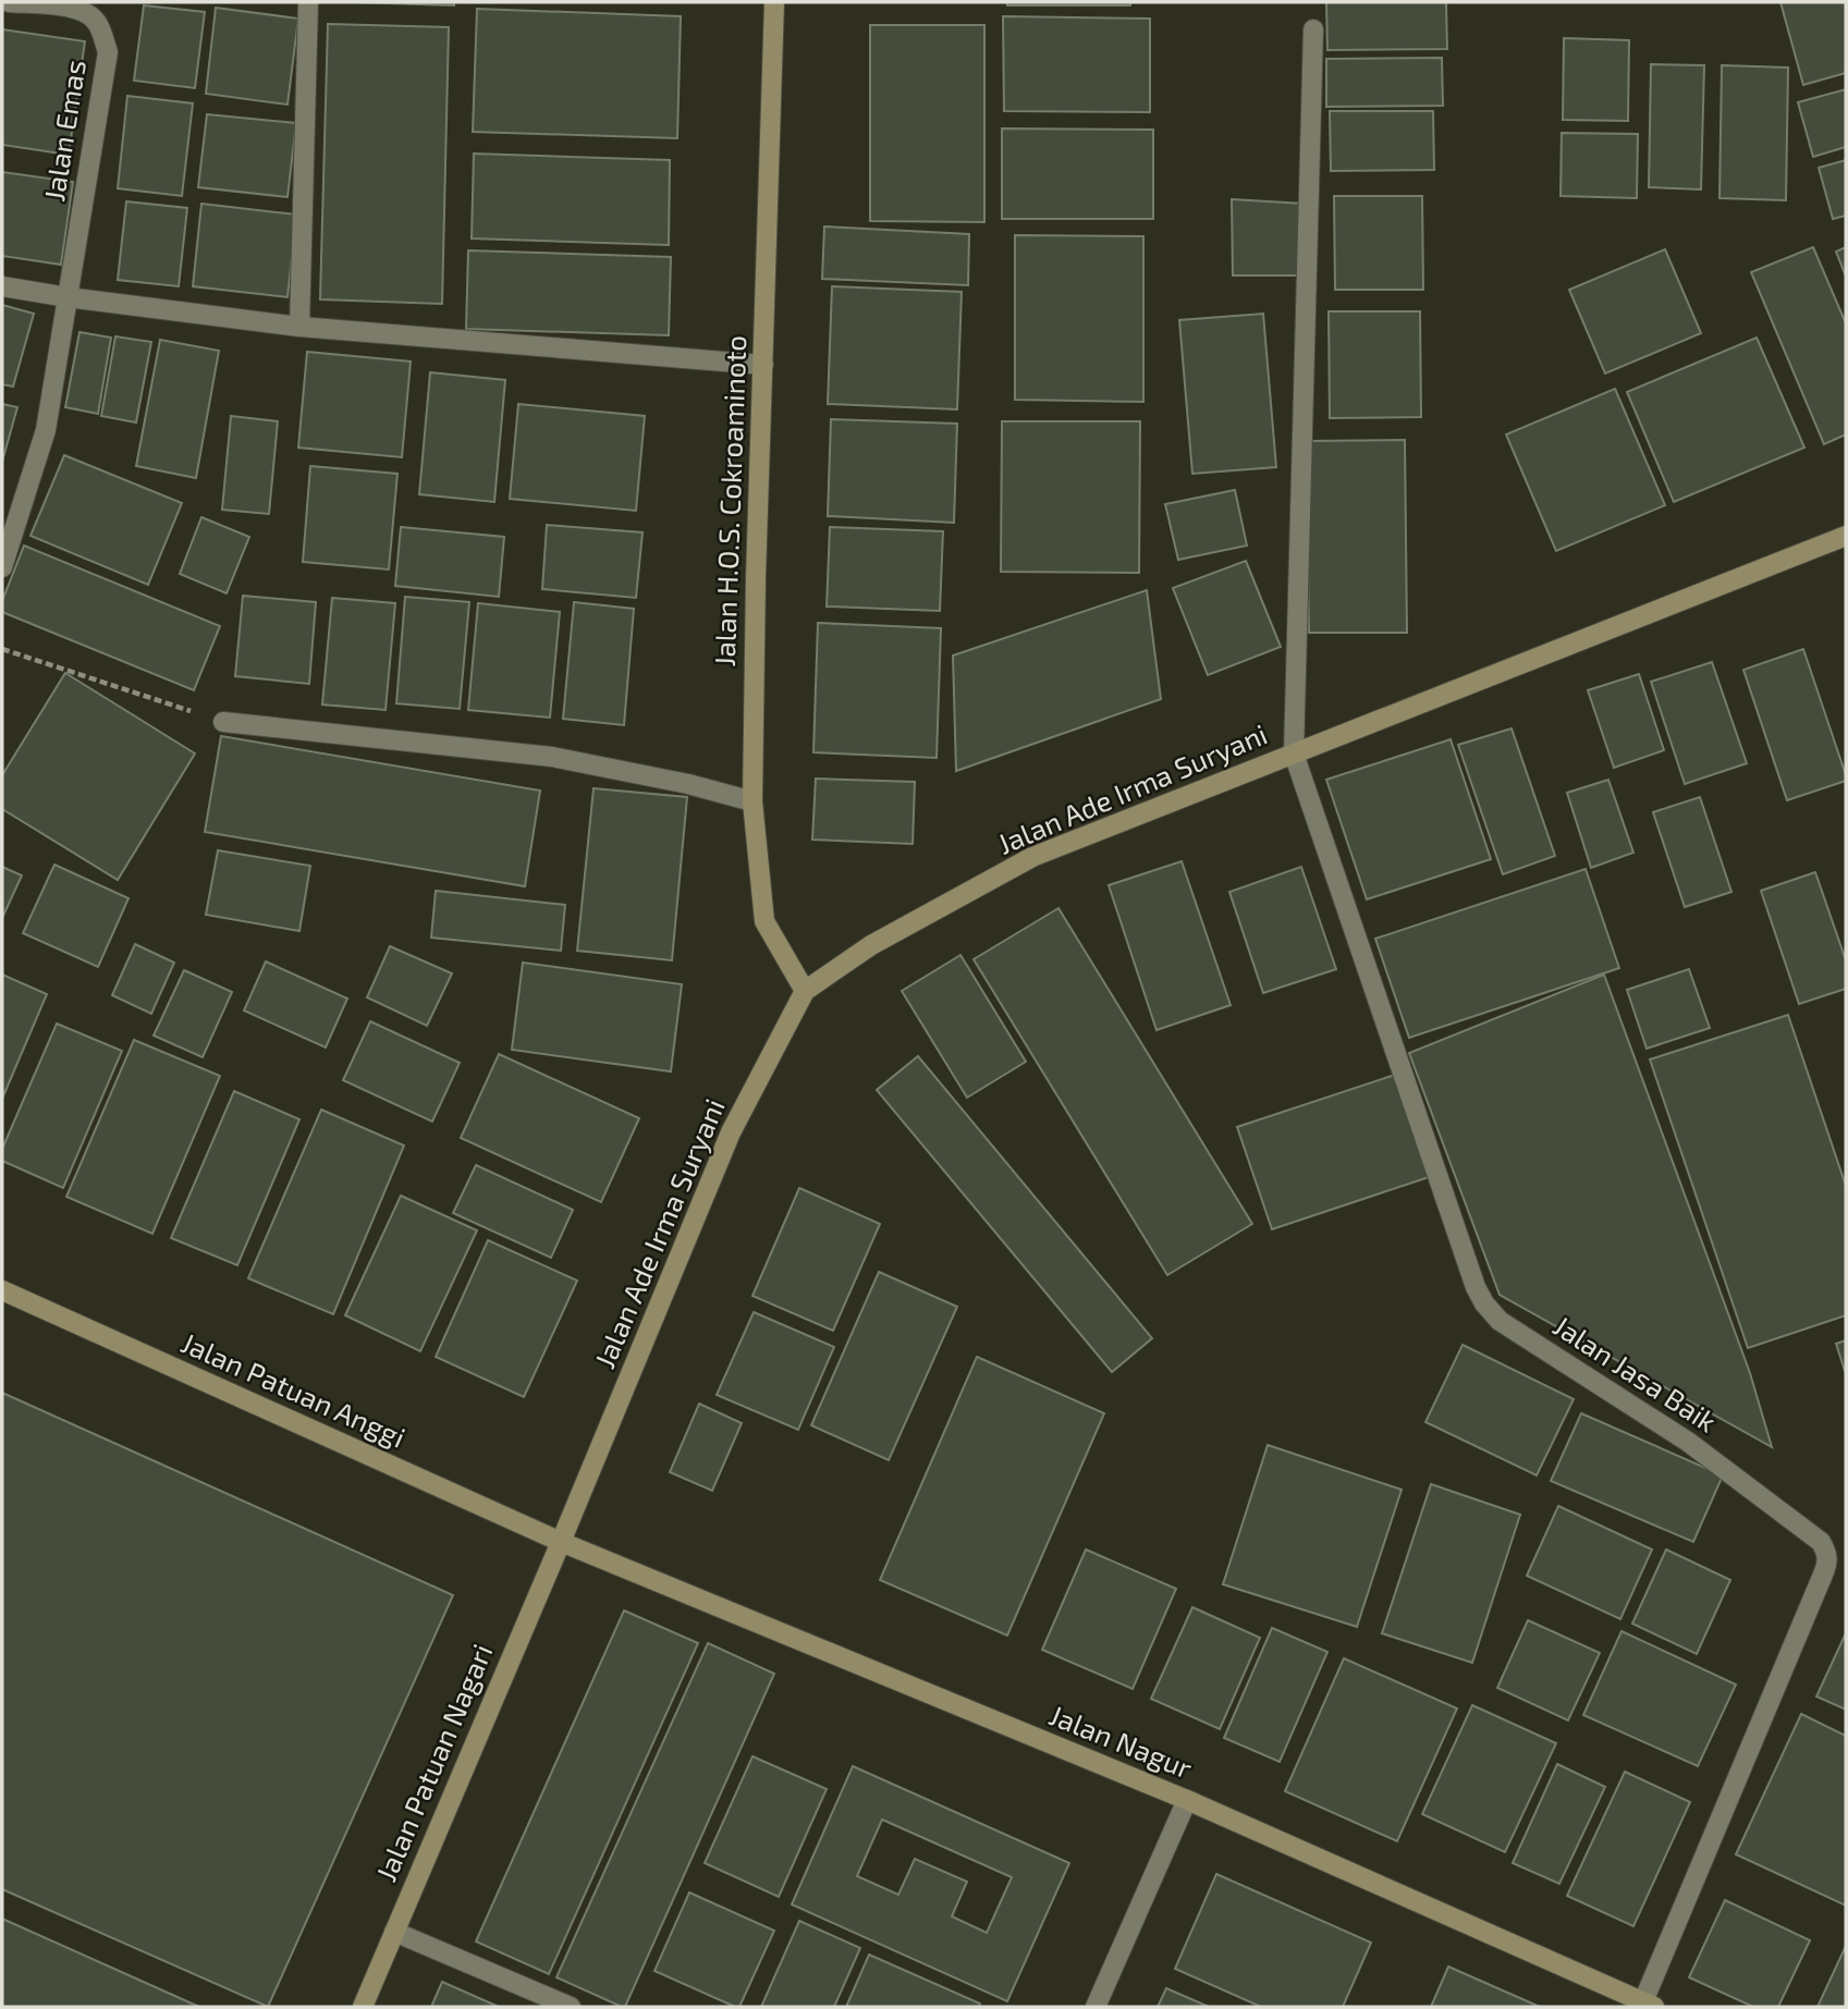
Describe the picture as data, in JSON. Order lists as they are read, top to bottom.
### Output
{
  "streets": {
    "street": [
      "Jalan Emas",
      "Jalan H.O.S. Cokroaminoto",
      "Jalan Ade Irma Suryani",
      "Jalan Jasa Baik",
      "Jalan Patuan Anggi",
      "Jalan Nagur",
      "Jalan Patuan Nagari"
    ]
  },
  "crossings": [
    ["Jalan H.O.S. Cokroaminoto", "Jalan Ade Irma Suryani"],
    ["Jalan Ade Irma Suryani", "Jalan Jasa Baik"],
    ["Jalan Ade Irma Suryani", "Jalan Patuan Anggi"],
    ["Jalan Ade Irma Suryani", "Jalan Nagur"],
    ["Jalan Ade Irma Suryani", "Jalan Patuan Nagari"],
    ["Jalan Jasa Baik", "Jalan Nagur"],
    ["Jalan Patuan Anggi", "Jalan Nagur"],
    ["Jalan Patuan Anggi", "Jalan Patuan Nagari"],
    ["Jalan Nagur", "Jalan Patuan Nagari"]
  ]
}
